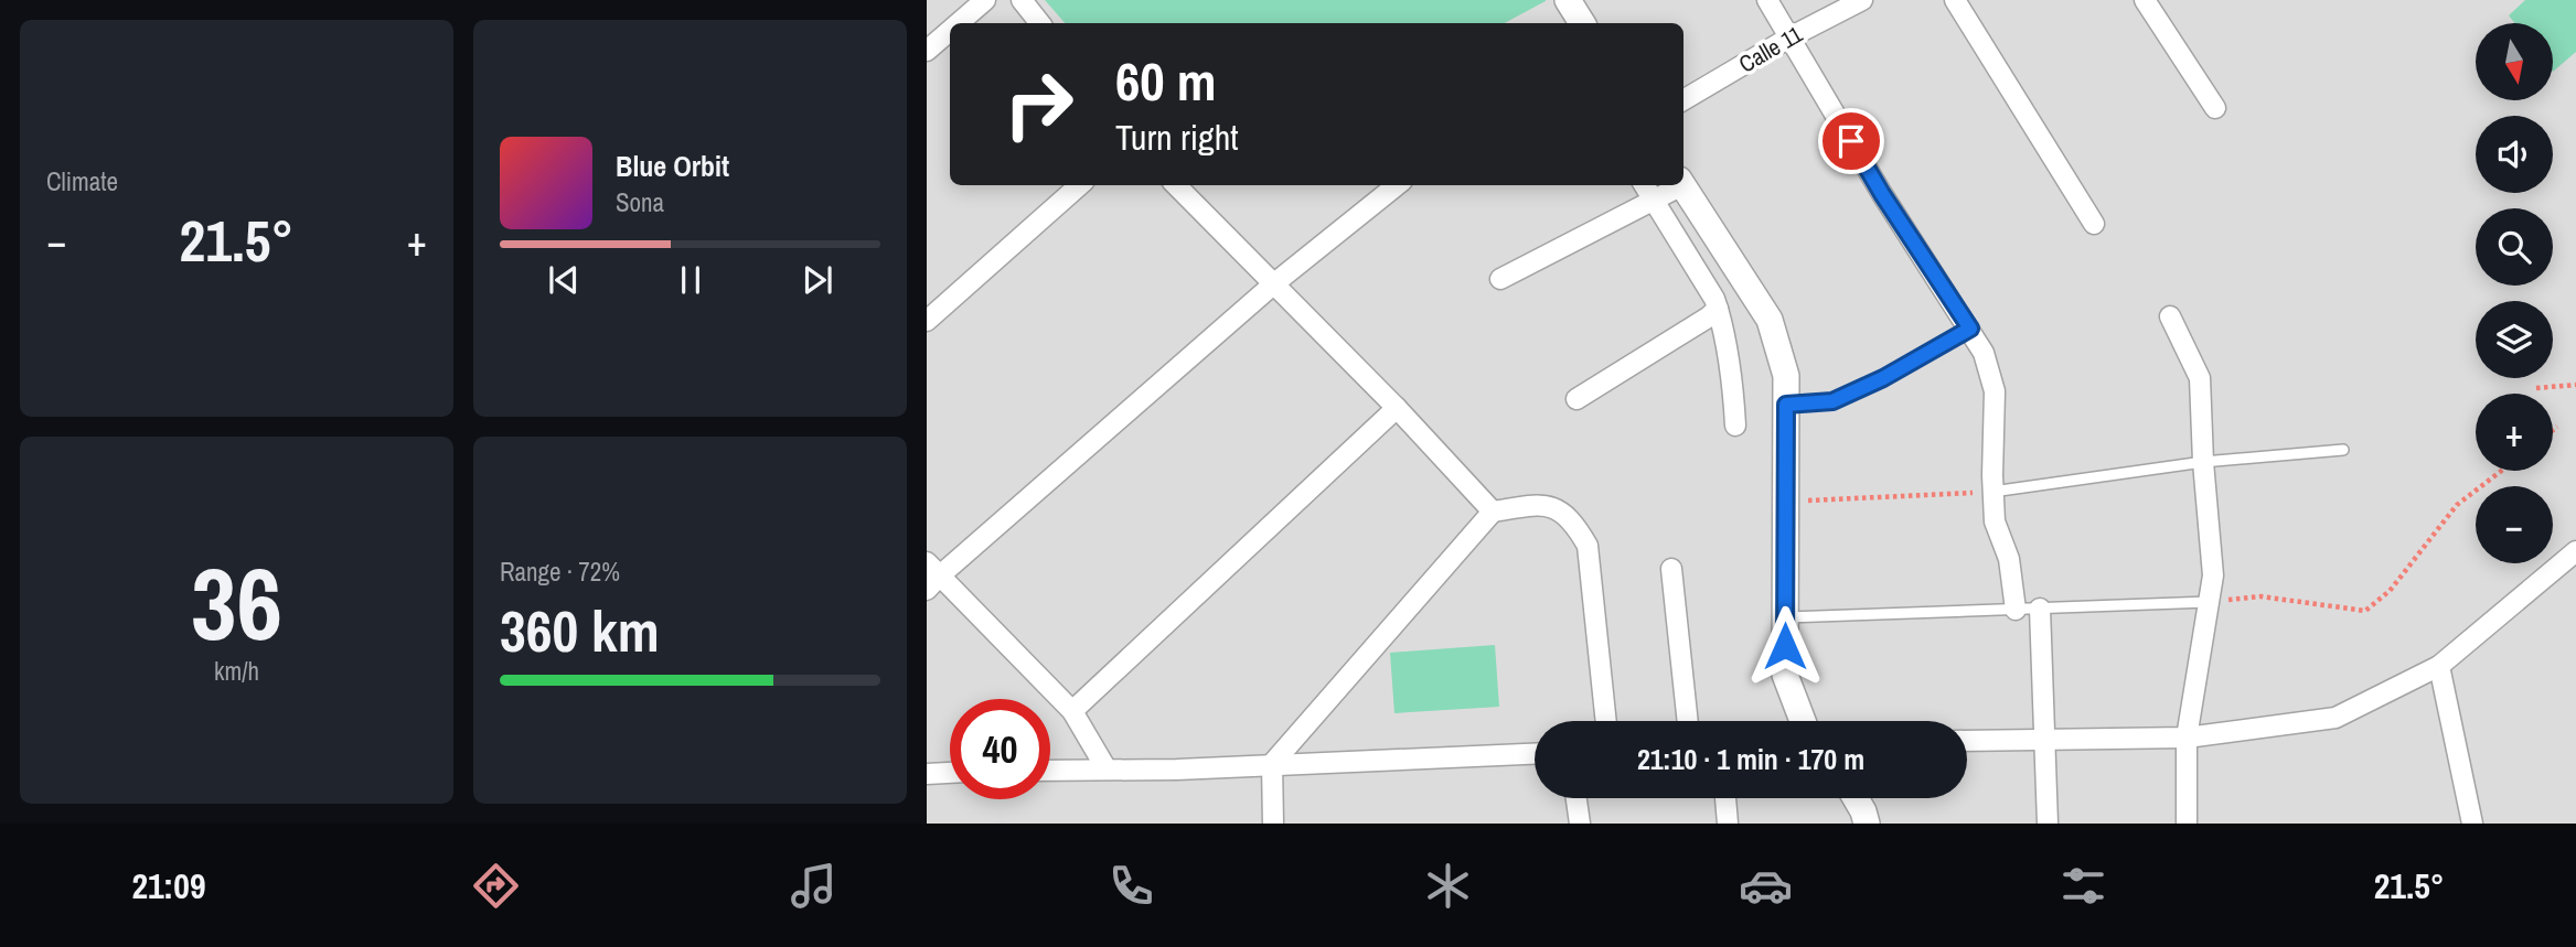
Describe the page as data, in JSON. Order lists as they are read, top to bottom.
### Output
{
  "streets": {
    "street": ["Calle 11"]
  },
  "north": "bottom",
  "page": {
    "tile": [
      "Climate",
      ["36", "km/h"],
      ["Range · 72%", "360 km"]
    ],
    "map_buttons": ["+", "−"],
    "turn": ["60 m", "Turn right"],
    "song": ["Blue Orbit", "Sona"],
    "heat": ["−", "21.5°", "+"],
    "limit": "40",
    "trip": "21:10 · 1 min · 170 m",
    "tabs": ["21:09", "21.5°"]
  }
}
